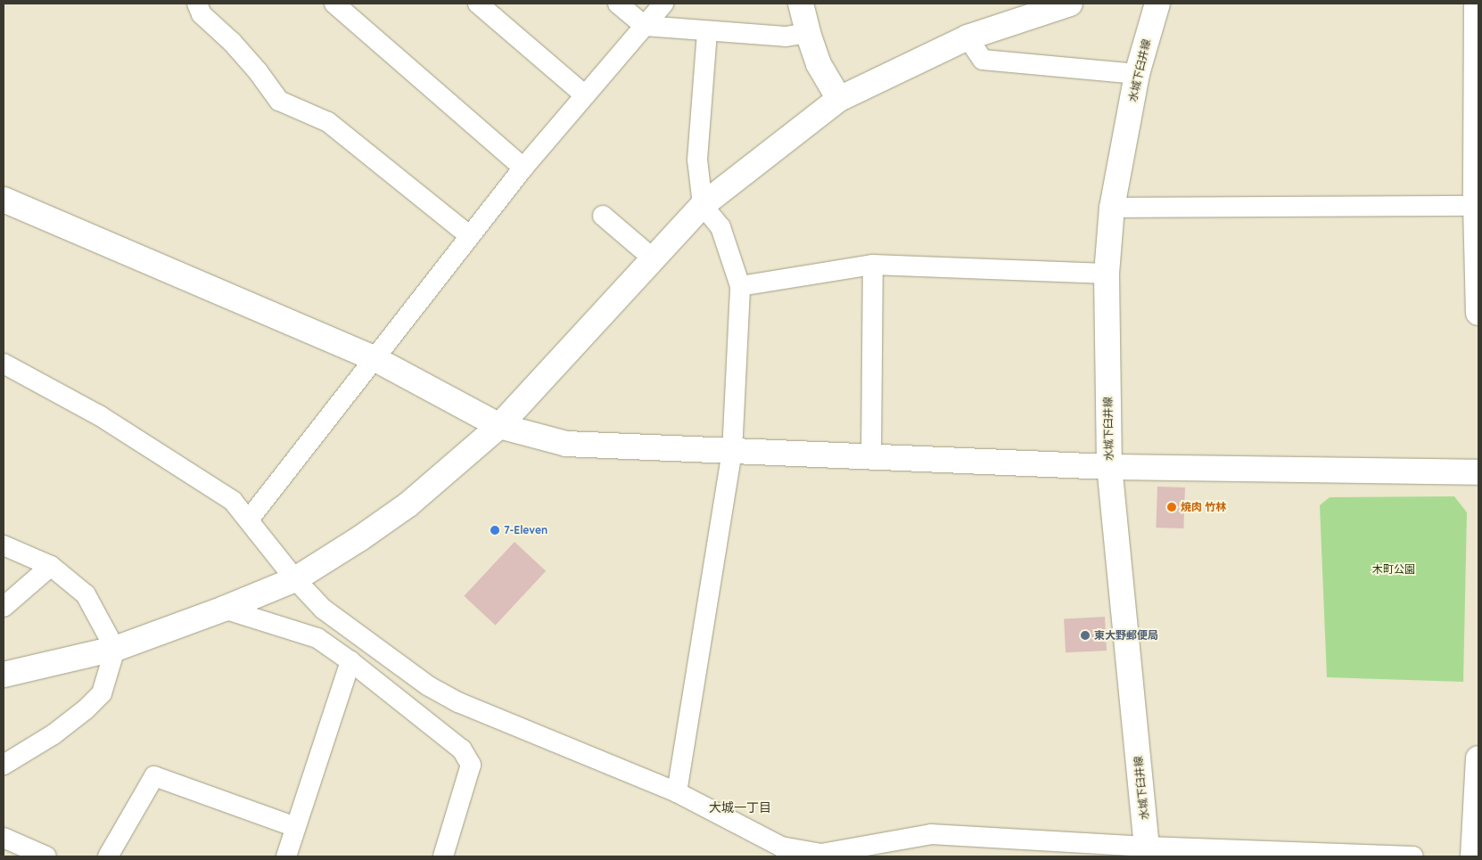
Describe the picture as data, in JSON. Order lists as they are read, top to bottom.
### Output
{
  "streets": {
    "street": ["水城下臼井線"]
  },
  "districts": ["大城一丁目"],
  "parks": ["木町公園"],
  "places": ["焼肉 竹林", "7-Eleven", "東大野郵便局"]
}
